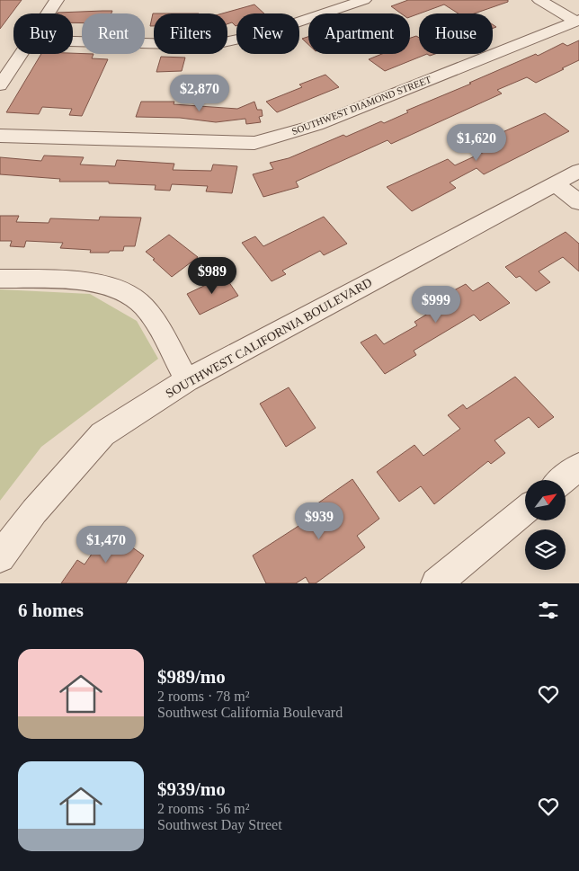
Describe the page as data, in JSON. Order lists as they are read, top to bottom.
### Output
{
  "streets": {
    "street": ["SOUTHWEST DIAMOND STREET", "SOUTHWEST CALIFORNIA BOULEVARD"]
  },
  "north": "top right",
  "page": {
    "chip": [
      "Buy",
      "Rent",
      "Filters",
      "New",
      "Apartment",
      "House"
    ],
    "price": [
      "$2,870",
      "$1,620",
      "$989",
      "$999",
      "$939",
      "$1,470"
    ],
    "heading": "6 homes",
    "list": [
      {
        "name": "$989/mo",
        "note": "2 rooms · 78 m² · Southwest California Boulevard"
      },
      {
        "name": "$939/mo",
        "note": "2 rooms · 56 m² · Southwest Day Street"
      }
    ]
  }
}
